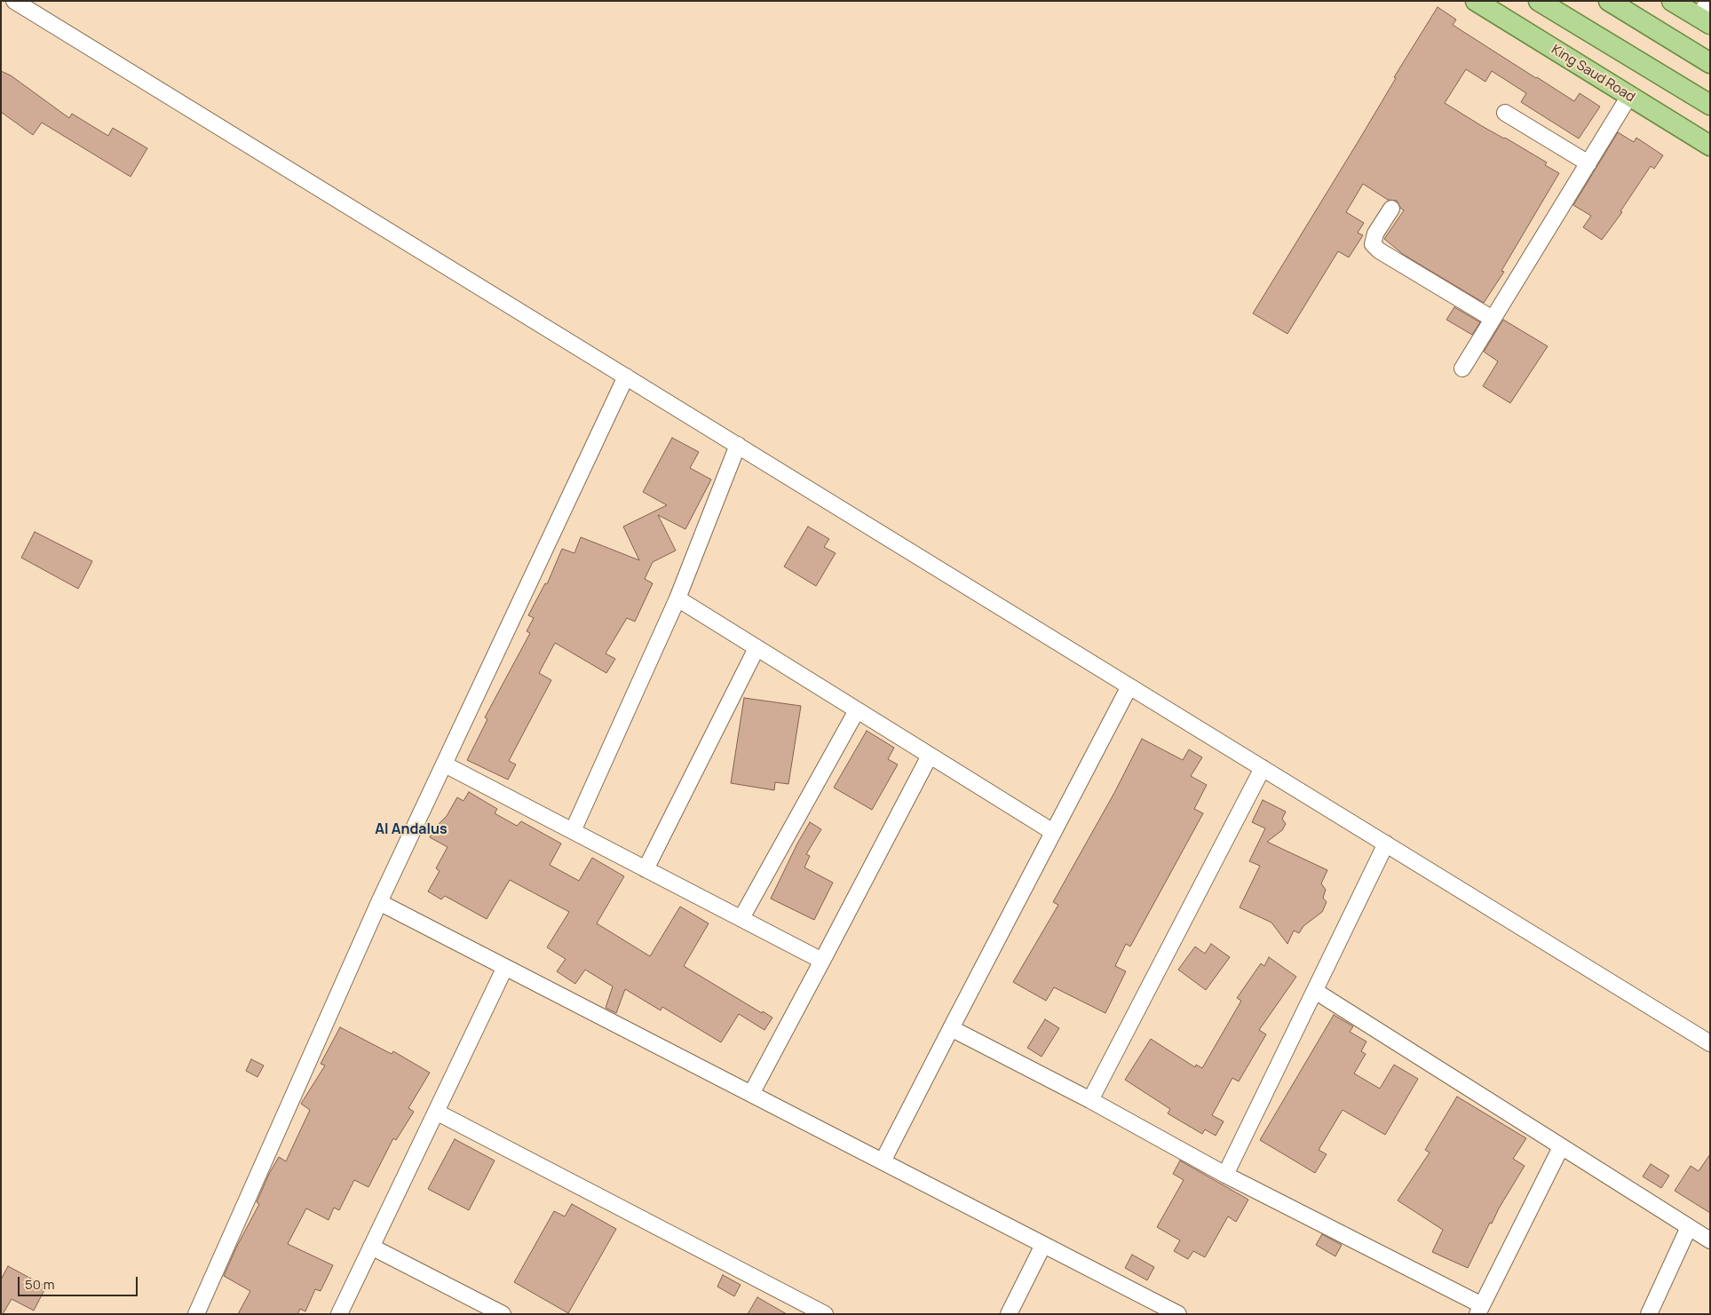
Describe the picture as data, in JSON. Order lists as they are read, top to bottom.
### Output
{
  "streets": {
    "main road": ["King Saud Road"]
  },
  "districts": ["Al Andalus"],
  "scale_bar": "50 m"
}
